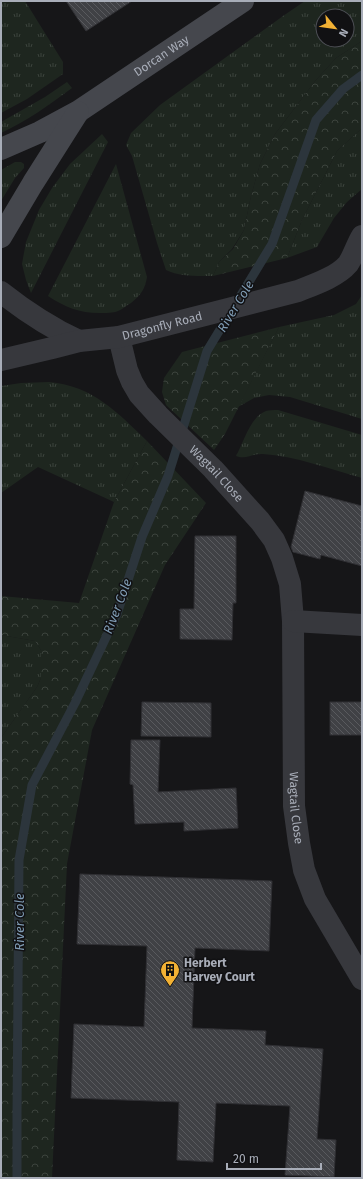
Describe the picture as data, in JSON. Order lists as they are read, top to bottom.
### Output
{
  "streets": {
    "main road": ["Dorcan Way"],
    "street": ["Dragonfly Road", "Wagtail Close"]
  },
  "crossings": [
    ["Dragonfly Road", "Wagtail Close"]
  ],
  "water": ["River Cole"],
  "places": {
    "building": ["Herbert Harvey Court"]
  },
  "scale_bar": "20 m",
  "north": "bottom right"
}
